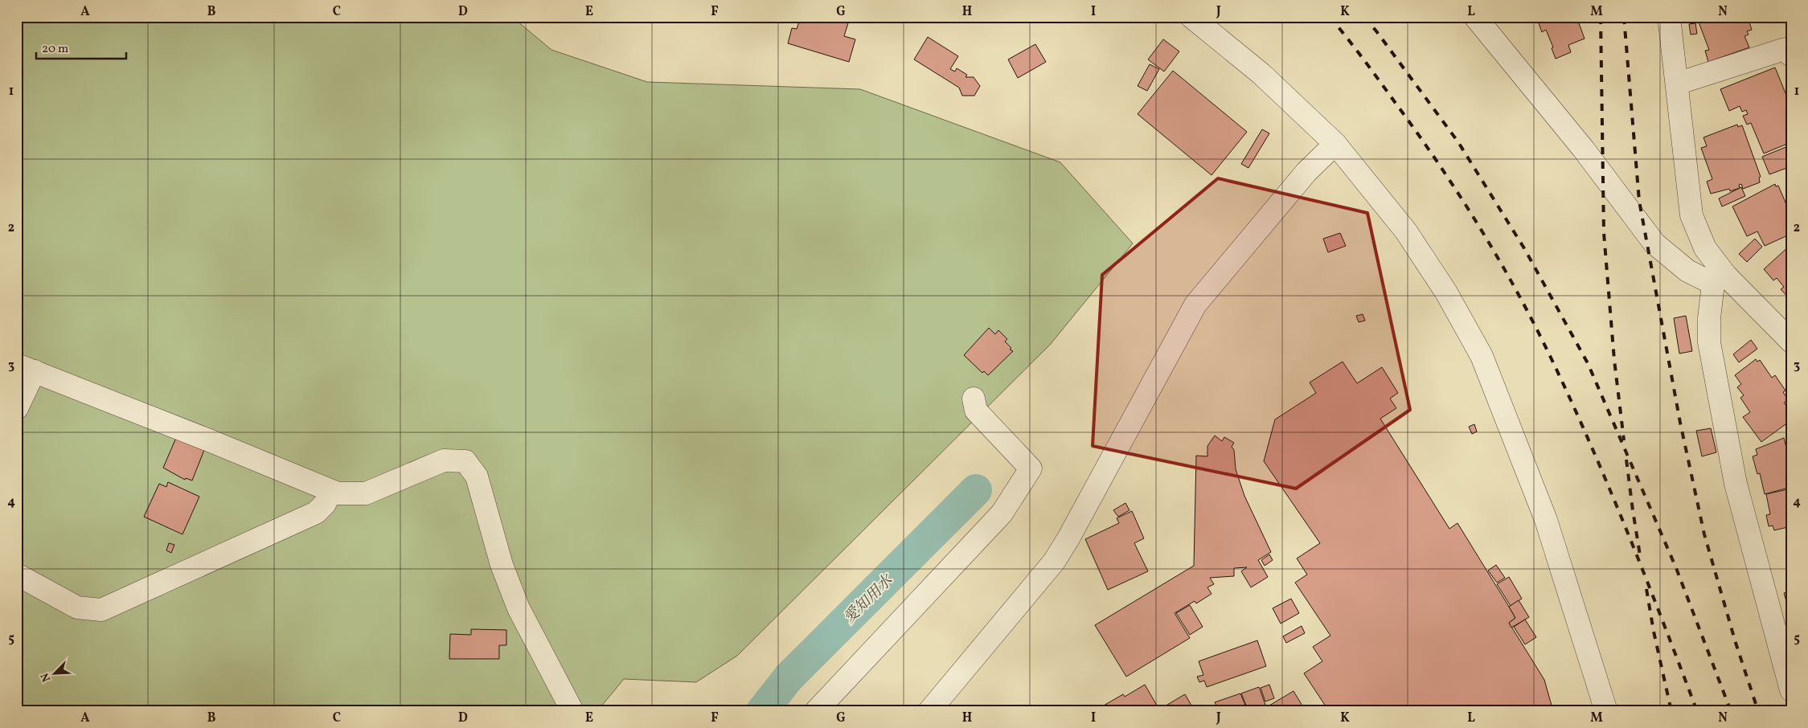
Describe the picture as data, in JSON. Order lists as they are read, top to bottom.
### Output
{
  "water": ["愛知用水"],
  "scale_bar": "20 m",
  "north": "bottom left",
  "grid": {
    "columns": [
      "A",
      "B",
      "C",
      "D",
      "E",
      "F",
      "G",
      "H",
      "I",
      "J",
      "K",
      "L",
      "M",
      "N"
    ],
    "rows": [
      "1",
      "2",
      "3",
      "4",
      "5"
    ]
  }
}
